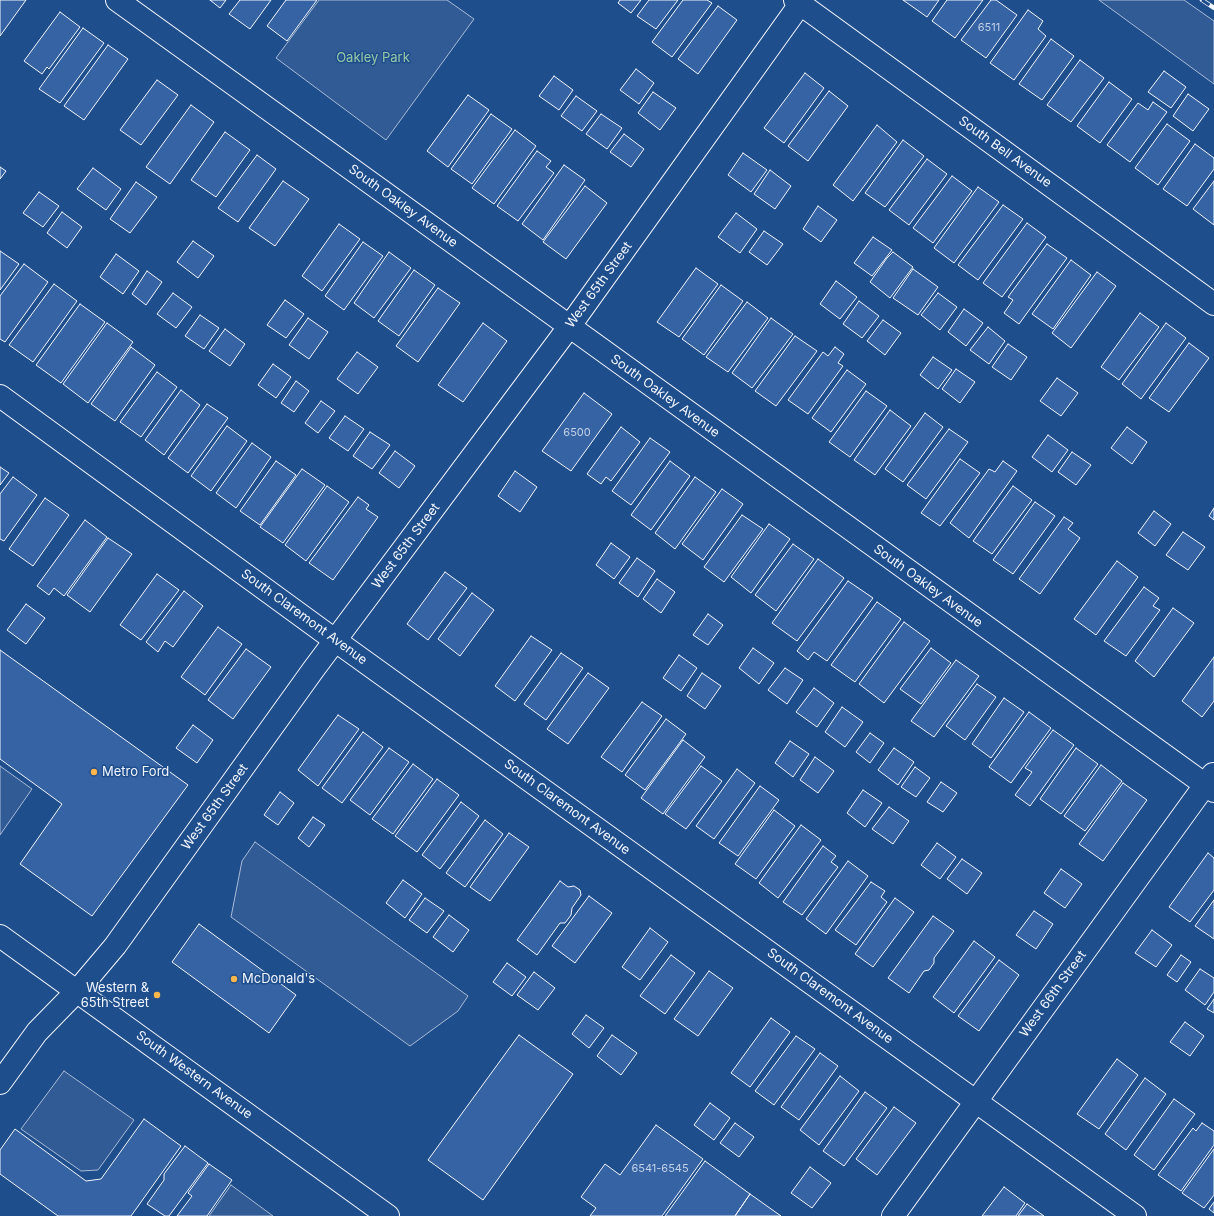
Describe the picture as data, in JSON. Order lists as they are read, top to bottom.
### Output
{
  "streets": {
    "street": [
      "South Bell Avenue",
      "South Oakley Avenue",
      "West 65th Street",
      "South Claremont Avenue",
      "West 66th Street",
      "South Western Avenue"
    ]
  },
  "crossings": [
    ["South Bell Avenue", "West 65th Street"],
    ["South Oakley Avenue", "West 65th Street"],
    ["South Oakley Avenue", "West 66th Street"],
    ["West 65th Street", "South Claremont Avenue"],
    ["West 65th Street", "South Western Avenue"],
    ["South Claremont Avenue", "West 66th Street"]
  ],
  "parks": ["Oakley Park"],
  "places": ["Metro Ford", "McDonald's", "Western & 65th Street"],
  "house_numbers": ["6511", "6500", "6541-6545"]
}
